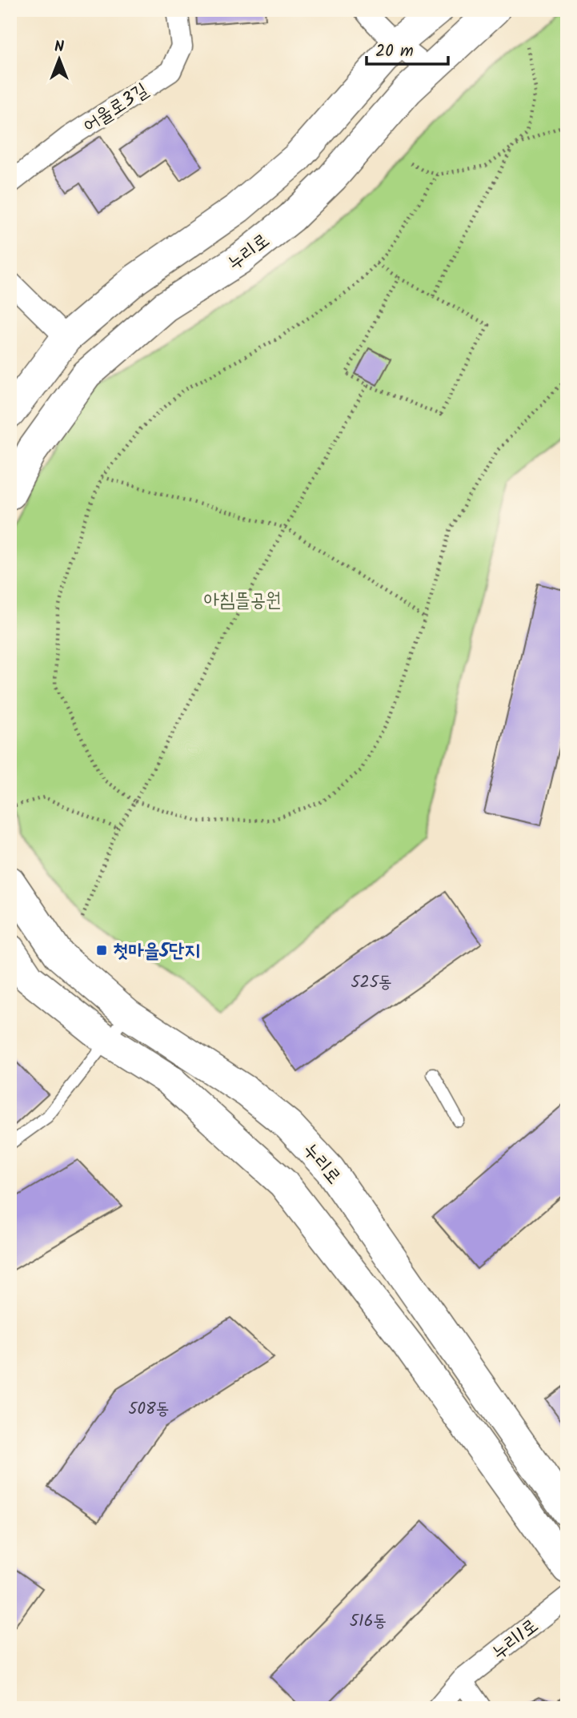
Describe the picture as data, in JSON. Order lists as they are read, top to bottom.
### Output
{
  "streets": {
    "street": ["어울로3길", "누리로", "누리1로"]
  },
  "parks": ["아침뜰공원"],
  "places": {
    "transit": ["첫마을5단지"]
  },
  "house_numbers": ["525동", "508동", "516동"],
  "scale_bar": "20 m",
  "north": "top"
}
